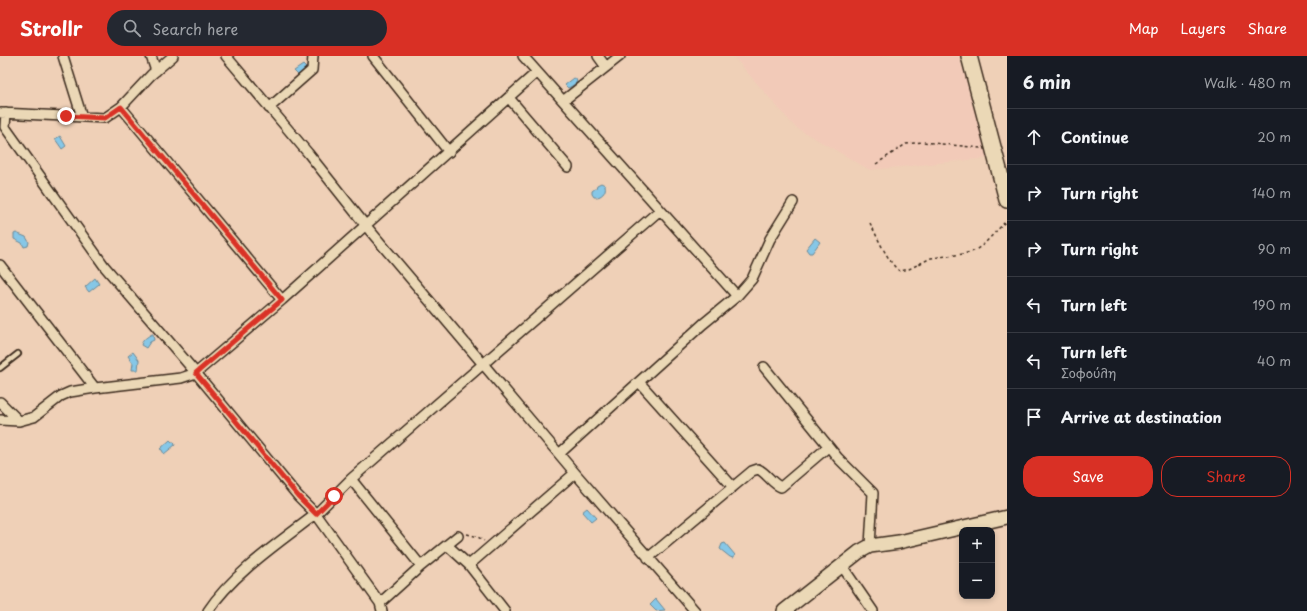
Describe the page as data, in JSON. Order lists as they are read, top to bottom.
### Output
{
  "page": {
    "header": "Strollr",
    "search": "Search here",
    "nav": ["Map", "Layers", "Share"],
    "heading": ["6 min", "Walk · 480 m"],
    "list": [
      ["Continue", "20 m"],
      ["Turn right", "140 m"],
      ["Turn right", "90 m"],
      ["Turn left", "190 m"],
      ["Turn left", "Σοφούλη", "40 m"],
      "Arrive at destination"
    ],
    "buttons": ["Save", "Share"],
    "map_buttons": ["+", "−"]
  }
}
